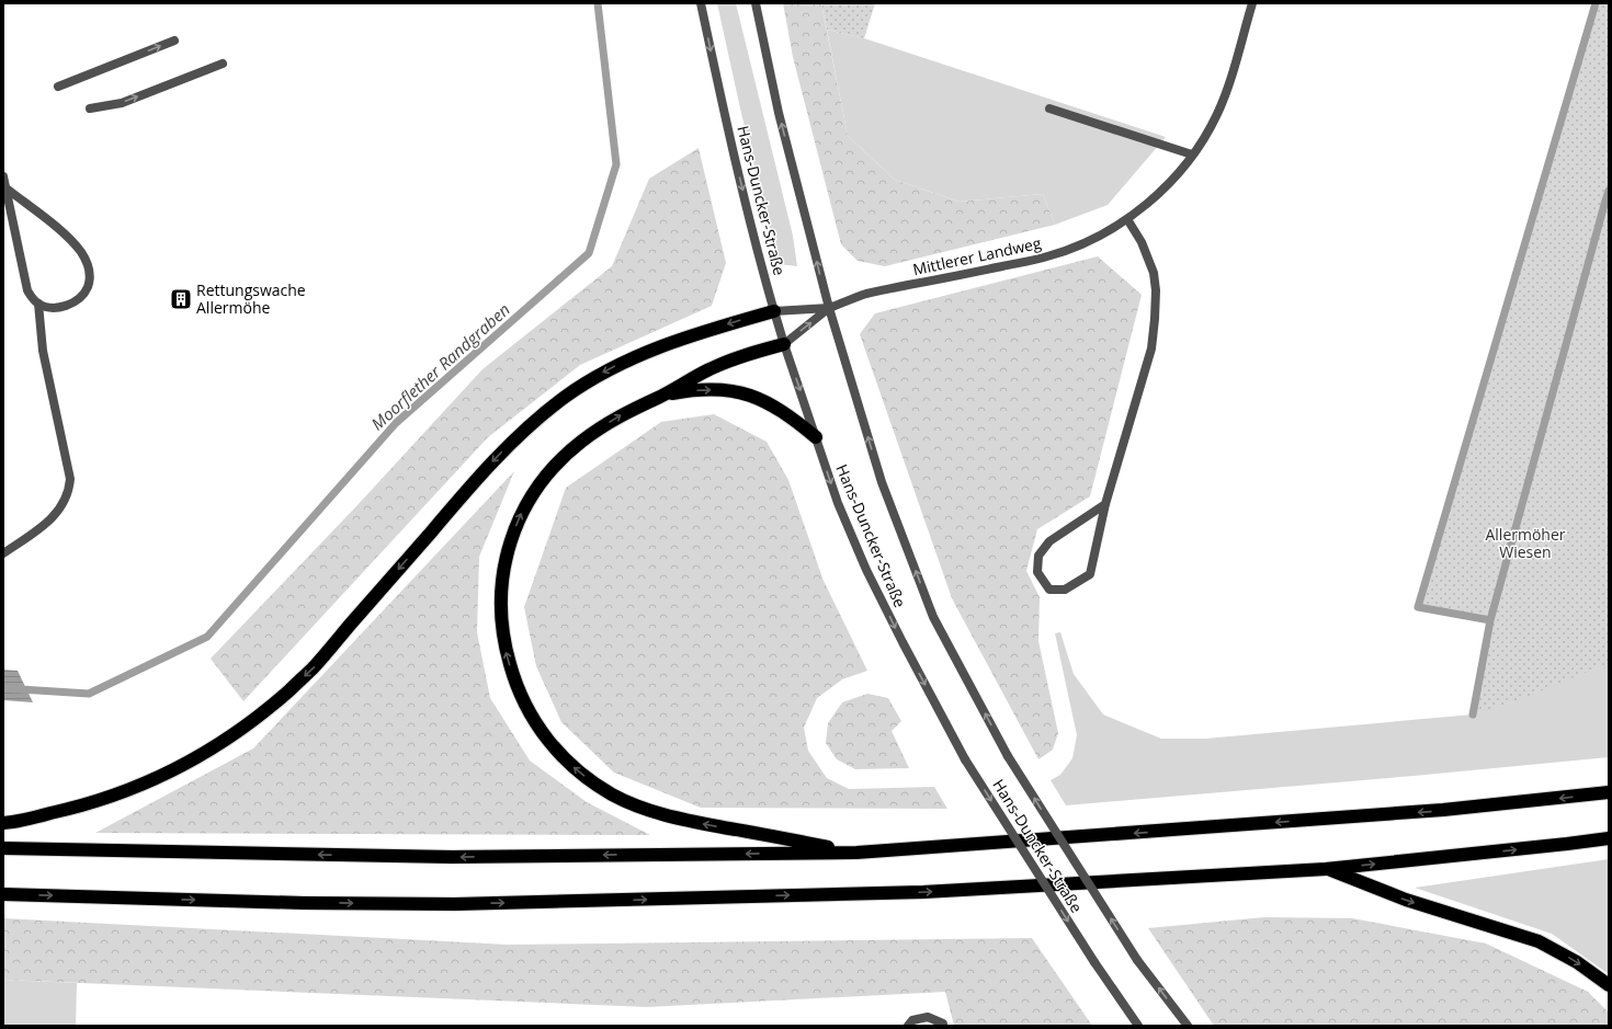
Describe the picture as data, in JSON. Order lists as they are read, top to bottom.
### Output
{
  "streets": {
    "street": ["Hans-Duncker-Straße", "Mittlerer Landweg"]
  },
  "crossings": [
    ["Hans-Duncker-Straße", "Mittlerer Landweg"]
  ],
  "water": ["Moorflether Randgraben"],
  "parks": ["Allermöher Wiesen"],
  "places": {
    "building": ["Rettungswache Allermöhe"]
  }
}
